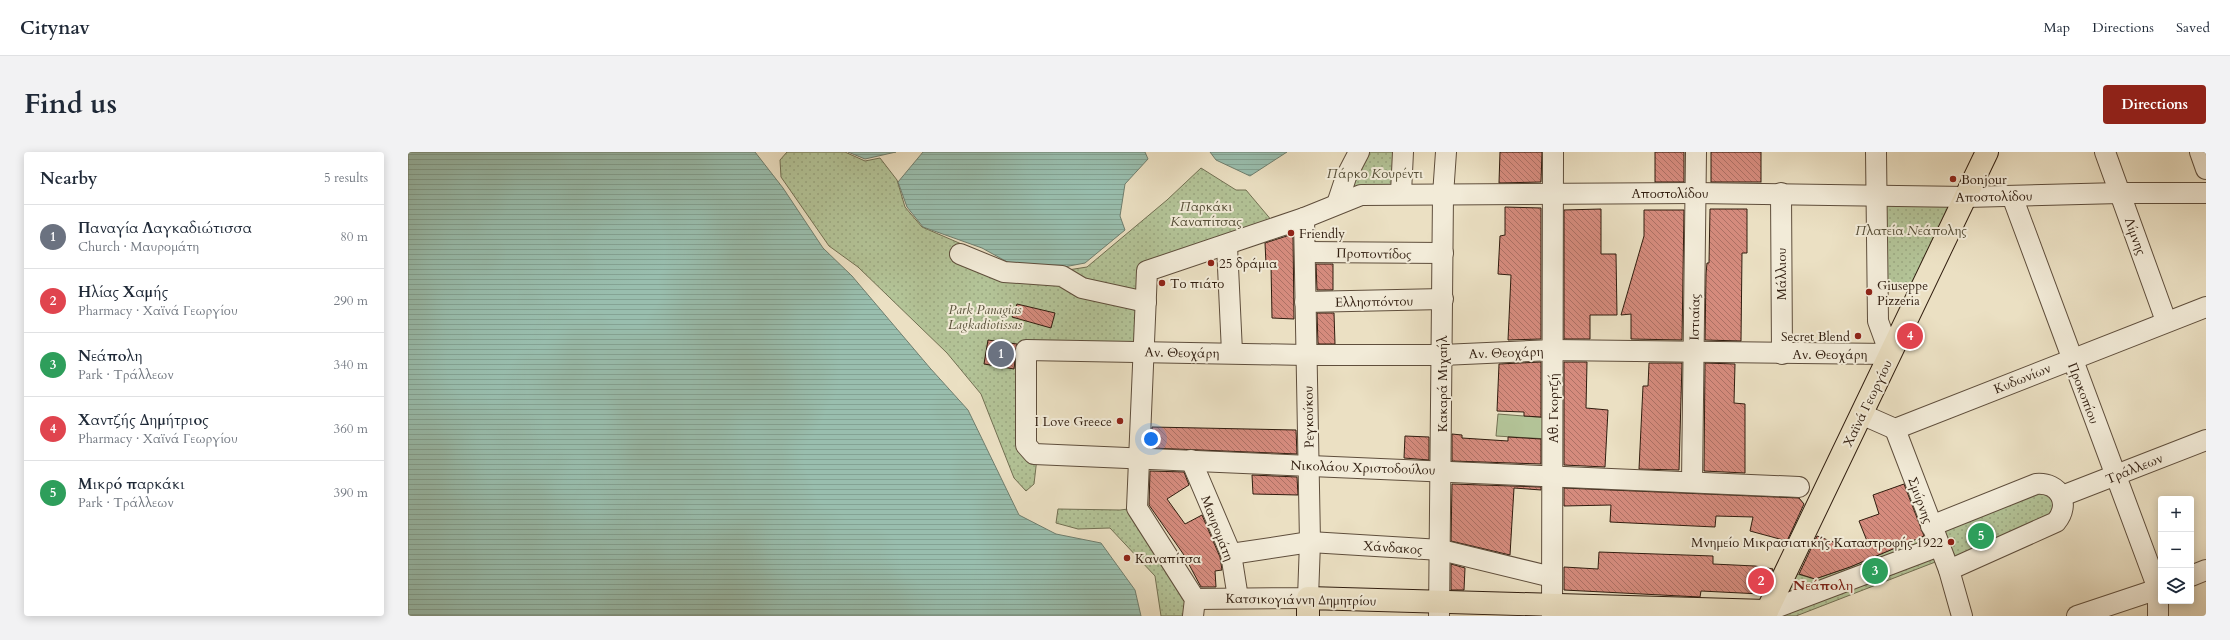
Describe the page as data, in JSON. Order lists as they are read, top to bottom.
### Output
{
  "streets": {
    "main road": ["Χαϊνά Γεωργίου", "Κατσικογιάννη Δημητρίου"],
    "street": [
      "Αποστολίδου",
      "Λίμνης",
      "Προποντίδος",
      "Μάλλιου",
      "Ελλησπόντου",
      "Ιστιαίας",
      "Αν. Θεοχάρη",
      "Κυδωνίων",
      "Κακαρά Μιχαήλ",
      "Προκοπίου",
      "Αθ. Γκορτζή",
      "Ρεγκούκου",
      "Νικολάου Χριστοδούλου",
      "Τράλλεων",
      "Σμύρνης",
      "Μαυρομάτη",
      "Χάνδακος"
    ]
  },
  "crossings": [
    ["Αποστολίδου", "Λίμνης"],
    ["Αποστολίδου", "Μάλλιου"],
    ["Αποστολίδου", "Ιστιαίας"],
    ["Αποστολίδου", "Κακαρά Μιχαήλ"],
    ["Αποστολίδου", "Προκοπίου"],
    ["Αποστολίδου", "Χαϊνά Γεωργίου"],
    ["Αποστολίδου", "Αθ. Γκορτζή"],
    ["Αποστολίδου", "Ρεγκούκου"],
    ["Λίμνης", "Κυδωνίων"],
    ["Προποντίδος", "Κακαρά Μιχαήλ"],
    ["Προποντίδος", "Ρεγκούκου"],
    ["Μάλλιου", "Αν. Θεοχάρη"],
    ["Ελλησπόντου", "Κακαρά Μιχαήλ"],
    ["Ελλησπόντου", "Ρεγκούκου"],
    ["Ιστιαίας", "Αν. Θεοχάρη"],
    ["Ιστιαίας", "Νικολάου Χριστοδούλου"],
    ["Αν. Θεοχάρη", "Κακαρά Μιχαήλ"],
    ["Αν. Θεοχάρη", "Χαϊνά Γεωργίου"],
    ["Αν. Θεοχάρη", "Αθ. Γκορτζή"],
    ["Αν. Θεοχάρη", "Ρεγκούκου"],
    ["Αν. Θεοχάρη", "Νικολάου Χριστοδούλου"],
    ["Κυδωνίων", "Προκοπίου"],
    ["Κυδωνίων", "Σμύρνης"],
    ["Κακαρά Μιχαήλ", "Νικολάου Χριστοδούλου"],
    ["Κακαρά Μιχαήλ", "Χάνδακος"],
    ["Κακαρά Μιχαήλ", "Κατσικογιάννη Δημητρίου"],
    ["Προκοπίου", "Τράλλεων"],
    ["Χαϊνά Γεωργίου", "Κατσικογιάννη Δημητρίου"],
    ["Αθ. Γκορτζή", "Νικολάου Χριστοδούλου"],
    ["Αθ. Γκορτζή", "Χάνδακος"],
    ["Αθ. Γκορτζή", "Κατσικογιάννη Δημητρίου"],
    ["Ρεγκούκου", "Νικολάου Χριστοδούλου"],
    ["Ρεγκούκου", "Χάνδακος"],
    ["Ρεγκούκου", "Κατσικογιάννη Δημητρίου"],
    ["Νικολάου Χριστοδούλου", "Μαυρομάτη"],
    ["Μαυρομάτη", "Χάνδακος"],
    ["Μαυρομάτη", "Κατσικογιάννη Δημητρίου"]
  ],
  "districts": ["Νεάπολη"],
  "parks": [
    "Πάρκο Κουρέντι",
    "Παρκάκι Καναπίτσας",
    "Πλατεία Νεάπολης",
    "Park Panagias Lagkadiotissas"
  ],
  "places": [
    "Bonjour",
    "Friendly",
    "25 δράμια",
    "Το πιάτο",
    "Giuseppe Pizzeria",
    "Secret Blend",
    "I Love Greece",
    "Μνημείο Μικρασιατικής Καταστροφής 1922",
    "Καναπίτσα"
  ],
  "page": {
    "header": "Citynav",
    "nav": ["Map", "Directions", "Saved"],
    "title": "Find us",
    "buttons": "Directions",
    "heading": ["Nearby", "5 results"],
    "list": [
      {
        "mark": "1",
        "name": "Παναγία Λαγκαδιώτισσα",
        "note": "Church · Μαυρομάτη",
        "value": "80 m"
      },
      {
        "mark": "2",
        "name": "Ηλίας Χαμής",
        "note": "Pharmacy · Χαϊνά Γεωργίου",
        "value": "290 m"
      },
      {
        "mark": "3",
        "name": "Νεάπολη",
        "note": "Park · Τράλλεων",
        "value": "340 m"
      },
      {
        "mark": "4",
        "name": "Χαντζής Δημήτριος",
        "note": "Pharmacy · Χαϊνά Γεωργίου",
        "value": "360 m"
      },
      {
        "mark": "5",
        "name": "Μικρό παρκάκι",
        "note": "Park · Τράλλεων",
        "value": "390 m"
      }
    ],
    "pins": [
      "4",
      "1",
      "5",
      "3",
      "2"
    ],
    "map_buttons": ["+", "−"]
  }
}
